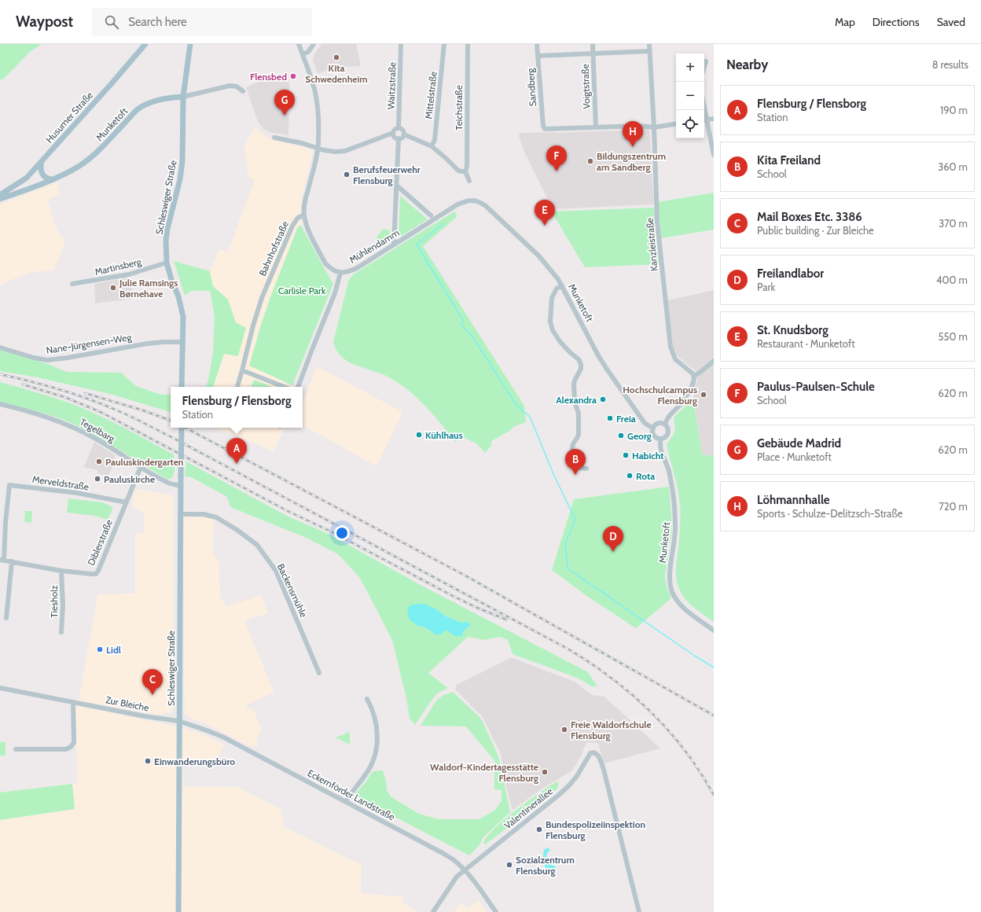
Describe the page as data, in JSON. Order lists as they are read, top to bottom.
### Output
{
  "streets": {
    "main road": ["Husumer Straße", "Munketoft", "Schleswiger Straße"],
    "street": [
      "Waitzstraße",
      "Voigtstraße",
      "Sandberg",
      "Mittelstraße",
      "Teichstraße",
      "Kanzleistraße",
      "Mühlendamm",
      "Bahnhofstraße",
      "Martinsberg",
      "Nane-Jürgensen-Weg",
      "Tegelbarg",
      "Merveldstraße",
      "Diblerstraße",
      "Backensmühle",
      "Tiesholz",
      "Zur Bleiche",
      "Eckernförder Landstraße",
      "Valentinerallee"
    ]
  },
  "crossings": [
    ["Voigtstraße", "Sandberg"],
    ["Munketoft", "Schleswiger Straße"],
    ["Munketoft", "Mühlendamm"],
    ["Schleswiger Straße", "Martinsberg"],
    ["Schleswiger Straße", "Nane-Jürgensen-Weg"],
    ["Schleswiger Straße", "Tegelbarg"],
    ["Schleswiger Straße", "Backensmühle"],
    ["Schleswiger Straße", "Zur Bleiche"],
    ["Schleswiger Straße", "Eckernförder Landstraße"],
    ["Tegelbarg", "Diblerstraße"],
    ["Merveldstraße", "Diblerstraße"],
    ["Diblerstraße", "Tiesholz"],
    ["Zur Bleiche", "Eckernförder Landstraße"],
    ["Eckernförder Landstraße", "Valentinerallee"]
  ],
  "parks": ["Carlisle Park"],
  "places": [
    "Kita Schwedenheim",
    "Flensbed",
    "Bildungszentrum am Sandberg",
    "Berufsfeuerwehr Flensburg",
    "Julie Ramsings Børnehave",
    "Hochschulcampus Flensburg",
    "Alexandra",
    "Freia",
    "Kühlhaus",
    "Georg",
    "Habicht",
    "Pauluskindergarten",
    "Rota",
    "Pauluskirche",
    "Lidl",
    "Freie Waldorfschule Flensburg",
    "Einwanderungsbüro",
    "Waldorf-Kindertagesstätte Flensburg",
    "Bundespolizeiinspektion Flensburg",
    "Sozialzentrum Flensburg"
  ],
  "page": {
    "header": "Waypost",
    "search": "Search here",
    "nav": ["Map", "Directions", "Saved"],
    "heading": ["Nearby", "8 results"],
    "map_buttons": ["+", "−"],
    "list": [
      {
        "mark": "A",
        "name": "Flensburg / Flensborg",
        "note": "Station",
        "value": "190 m"
      },
      {
        "mark": "B",
        "name": "Kita Freiland",
        "note": "School",
        "value": "360 m"
      },
      {
        "mark": "C",
        "name": "Mail Boxes Etc. 3386",
        "note": "Public building · Zur Bleiche",
        "value": "370 m"
      },
      {
        "mark": "D",
        "name": "Freilandlabor",
        "note": "Park",
        "value": "400 m"
      },
      {
        "mark": "E",
        "name": "St. Knudsborg",
        "note": "Restaurant · Munketoft",
        "value": "550 m"
      },
      {
        "mark": "F",
        "name": "Paulus-Paulsen-Schule",
        "note": "School",
        "value": "620 m"
      },
      {
        "mark": "G",
        "name": "Gebäude Madrid",
        "note": "Place · Munketoft",
        "value": "620 m"
      },
      {
        "mark": "H",
        "name": "Löhmannhalle",
        "note": "Sports · Schulze-Delitzsch-Straße",
        "value": "720 m"
      }
    ],
    "pins": [
      "G",
      "H",
      "F",
      "E",
      "A",
      "B",
      "D",
      "C"
    ],
    "popup": ["Flensburg / Flensborg", "Station"]
  }
}
